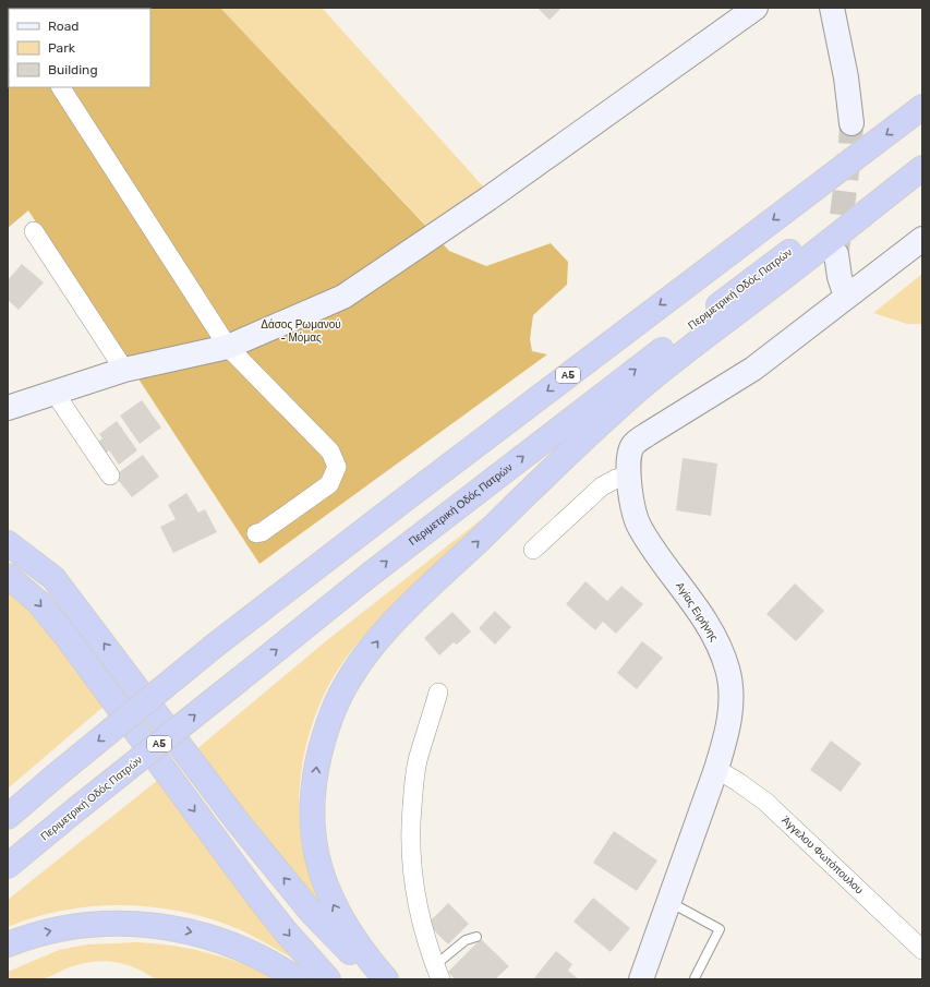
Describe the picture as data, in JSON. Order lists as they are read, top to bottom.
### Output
{
  "streets": {
    "highway": ["Περιμετρική Οδός Πατρών", "Α5"],
    "street": ["Αγίας Ειρήνης", "Άγγελου Φωτόπουλου"]
  },
  "crossings": [
    ["Αγίας Ειρήνης", "Άγγελου Φωτόπουλου"]
  ],
  "parks": ["Δάσος Ρωμανού - Μόμας"],
  "legend": ["Road", "Park", "Building"]
}
